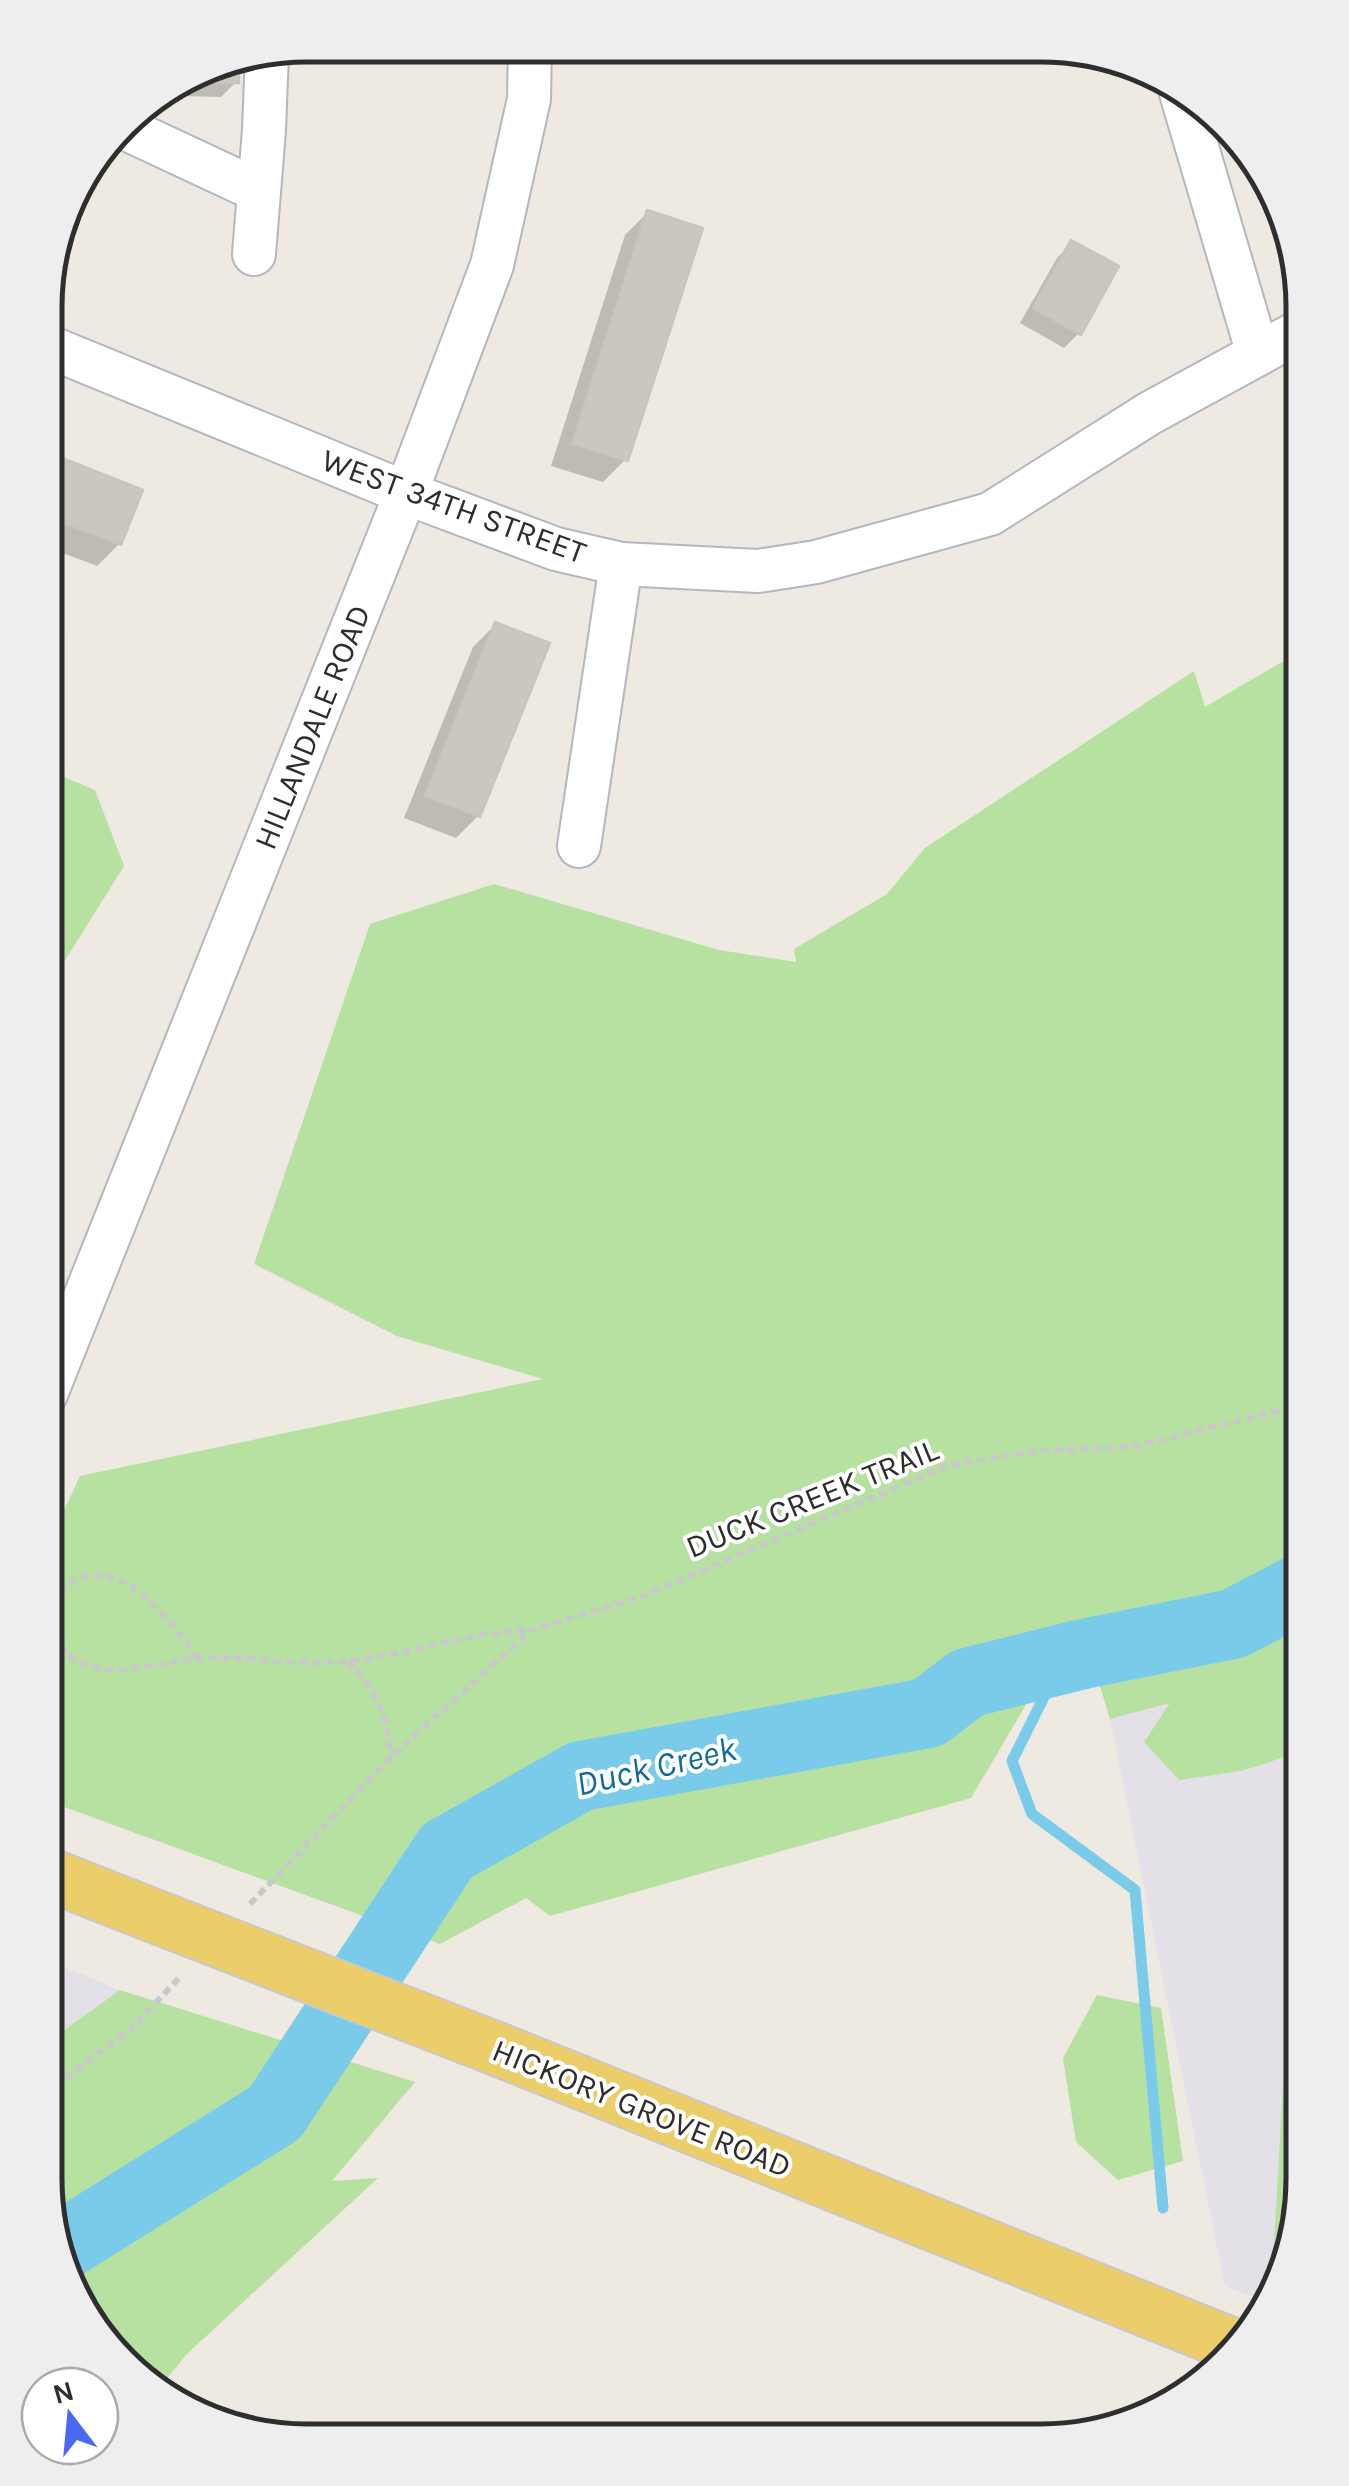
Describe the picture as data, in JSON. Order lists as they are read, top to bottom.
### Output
{
  "streets": {
    "main road": ["HICKORY GROVE ROAD"],
    "street": ["WEST 34TH STREET", "HILLANDALE ROAD"],
    "path": ["DUCK CREEK TRAIL"]
  },
  "crossings": [
    ["WEST 34TH STREET", "HILLANDALE ROAD"]
  ],
  "water": ["Duck Creek"],
  "north": "top"
}
